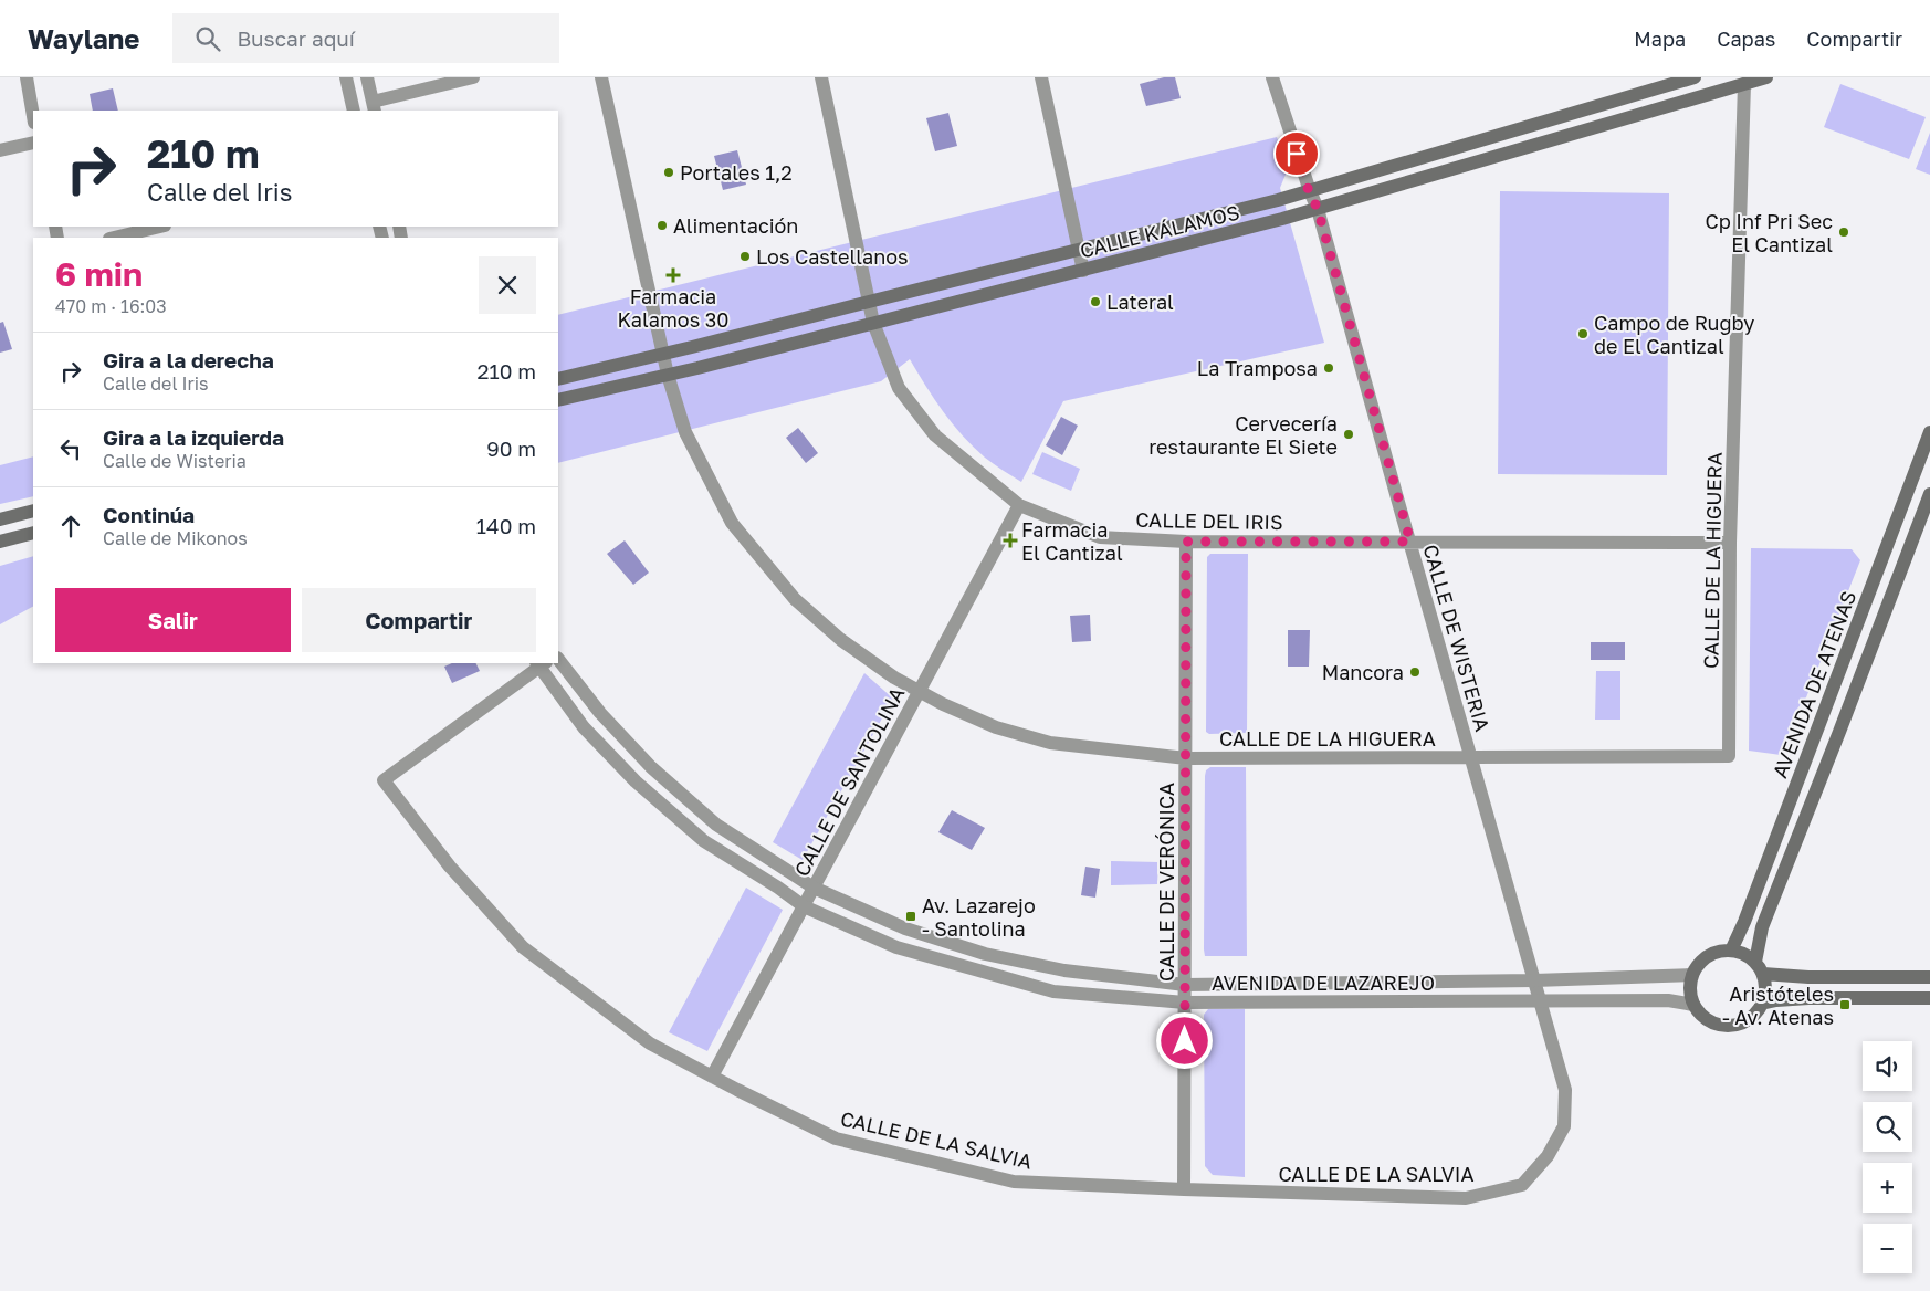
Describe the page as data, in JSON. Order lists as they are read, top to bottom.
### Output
{
  "streets": {
    "main road": ["CALLE KÁLAMOS", "AVENIDA DE ATENAS"],
    "street": [
      "CALLE DEL IRIS",
      "CALLE DE LA HIGUERA",
      "CALLE DE WISTERIA",
      "CALLE DE SANTOLINA",
      "CALLE DE VERÓNICA",
      "AVENIDA DE LAZAREJO",
      "CALLE DE LA SALVIA"
    ]
  },
  "crossings": [
    ["CALLE KÁLAMOS", "CALLE DEL IRIS"],
    ["CALLE KÁLAMOS", "CALLE DE LA HIGUERA"],
    ["CALLE KÁLAMOS", "CALLE DE WISTERIA"],
    ["CALLE DEL IRIS", "CALLE DE LA HIGUERA"],
    ["CALLE DEL IRIS", "CALLE DE WISTERIA"],
    ["CALLE DEL IRIS", "CALLE DE SANTOLINA"],
    ["CALLE DEL IRIS", "CALLE DE VERÓNICA"],
    ["CALLE DE LA HIGUERA", "CALLE DE WISTERIA"],
    ["CALLE DE LA HIGUERA", "CALLE DE SANTOLINA"],
    ["CALLE DE LA HIGUERA", "CALLE DE VERÓNICA"],
    ["CALLE DE WISTERIA", "AVENIDA DE LAZAREJO"],
    ["CALLE DE WISTERIA", "CALLE DE LA SALVIA"],
    ["AVENIDA DE ATENAS", "AVENIDA DE LAZAREJO"],
    ["CALLE DE SANTOLINA", "AVENIDA DE LAZAREJO"],
    ["CALLE DE SANTOLINA", "CALLE DE LA SALVIA"],
    ["CALLE DE VERÓNICA", "AVENIDA DE LAZAREJO"],
    ["CALLE DE VERÓNICA", "CALLE DE LA SALVIA"],
    ["AVENIDA DE LAZAREJO", "CALLE DE LA SALVIA"]
  ],
  "places": {
    "other": [
      "Portales 1,2",
      "Alimentación",
      "Cp Inf Pri Sec El Cantizal",
      "Los Castellanos",
      "Lateral",
      "Campo de Rugby de El Cantizal",
      "La Tramposa",
      "Cervecería restaurante El Siete",
      "Mancora"
    ],
    "health": ["Farmacia Kalamos 30", "Farmacia El Cantizal"],
    "transit": ["Av. Lazarejo - Santolina", "Aristóteles - Av. Atenas"]
  },
  "page": {
    "header": "Waylane",
    "search": "Buscar aquí",
    "nav": ["Mapa", "Capas", "Compartir"],
    "turn": ["210 m", "Calle del Iris"],
    "heading": ["6 min", "470 m · 16:03"],
    "list": [
      {
        "name": "Gira a la derecha",
        "note": "Calle del Iris",
        "value": "210 m"
      },
      {
        "name": "Gira a la izquierda",
        "note": "Calle de Wisteria",
        "value": "90 m"
      },
      {
        "name": "Continúa",
        "note": "Calle de Mikonos",
        "value": "140 m"
      }
    ],
    "buttons": ["Salir", "Compartir"],
    "map_buttons": ["+", "−"]
  }
}
